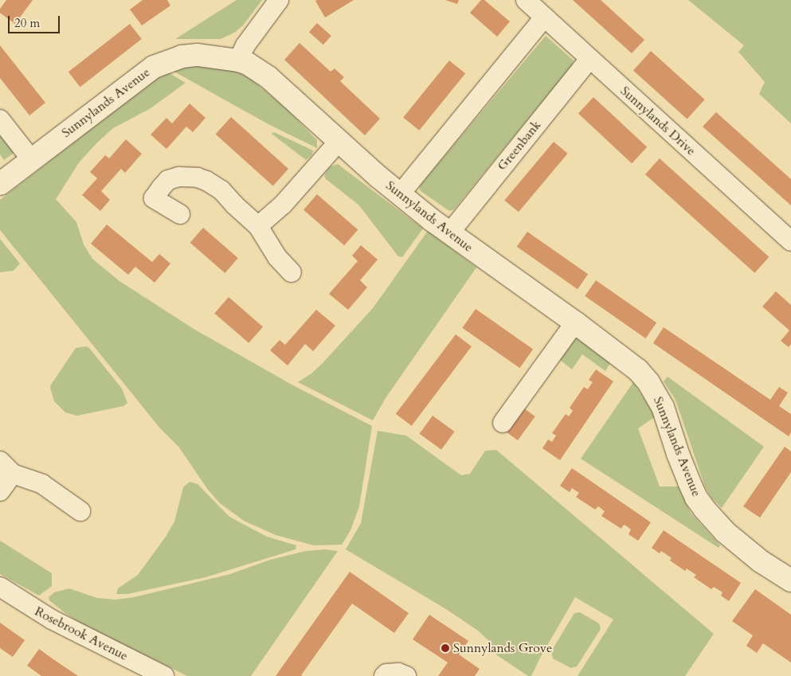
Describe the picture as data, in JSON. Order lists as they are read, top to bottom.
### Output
{
  "streets": {
    "street": [
      "Sunnylands Avenue",
      "Sunnylands Drive",
      "Greenbank",
      "Rosebrook Avenue"
    ]
  },
  "crossings": [
    ["Sunnylands Avenue", "Greenbank"],
    ["Sunnylands Drive", "Greenbank"]
  ],
  "places": ["Sunnylands Grove"],
  "scale_bar": "20 m"
}
